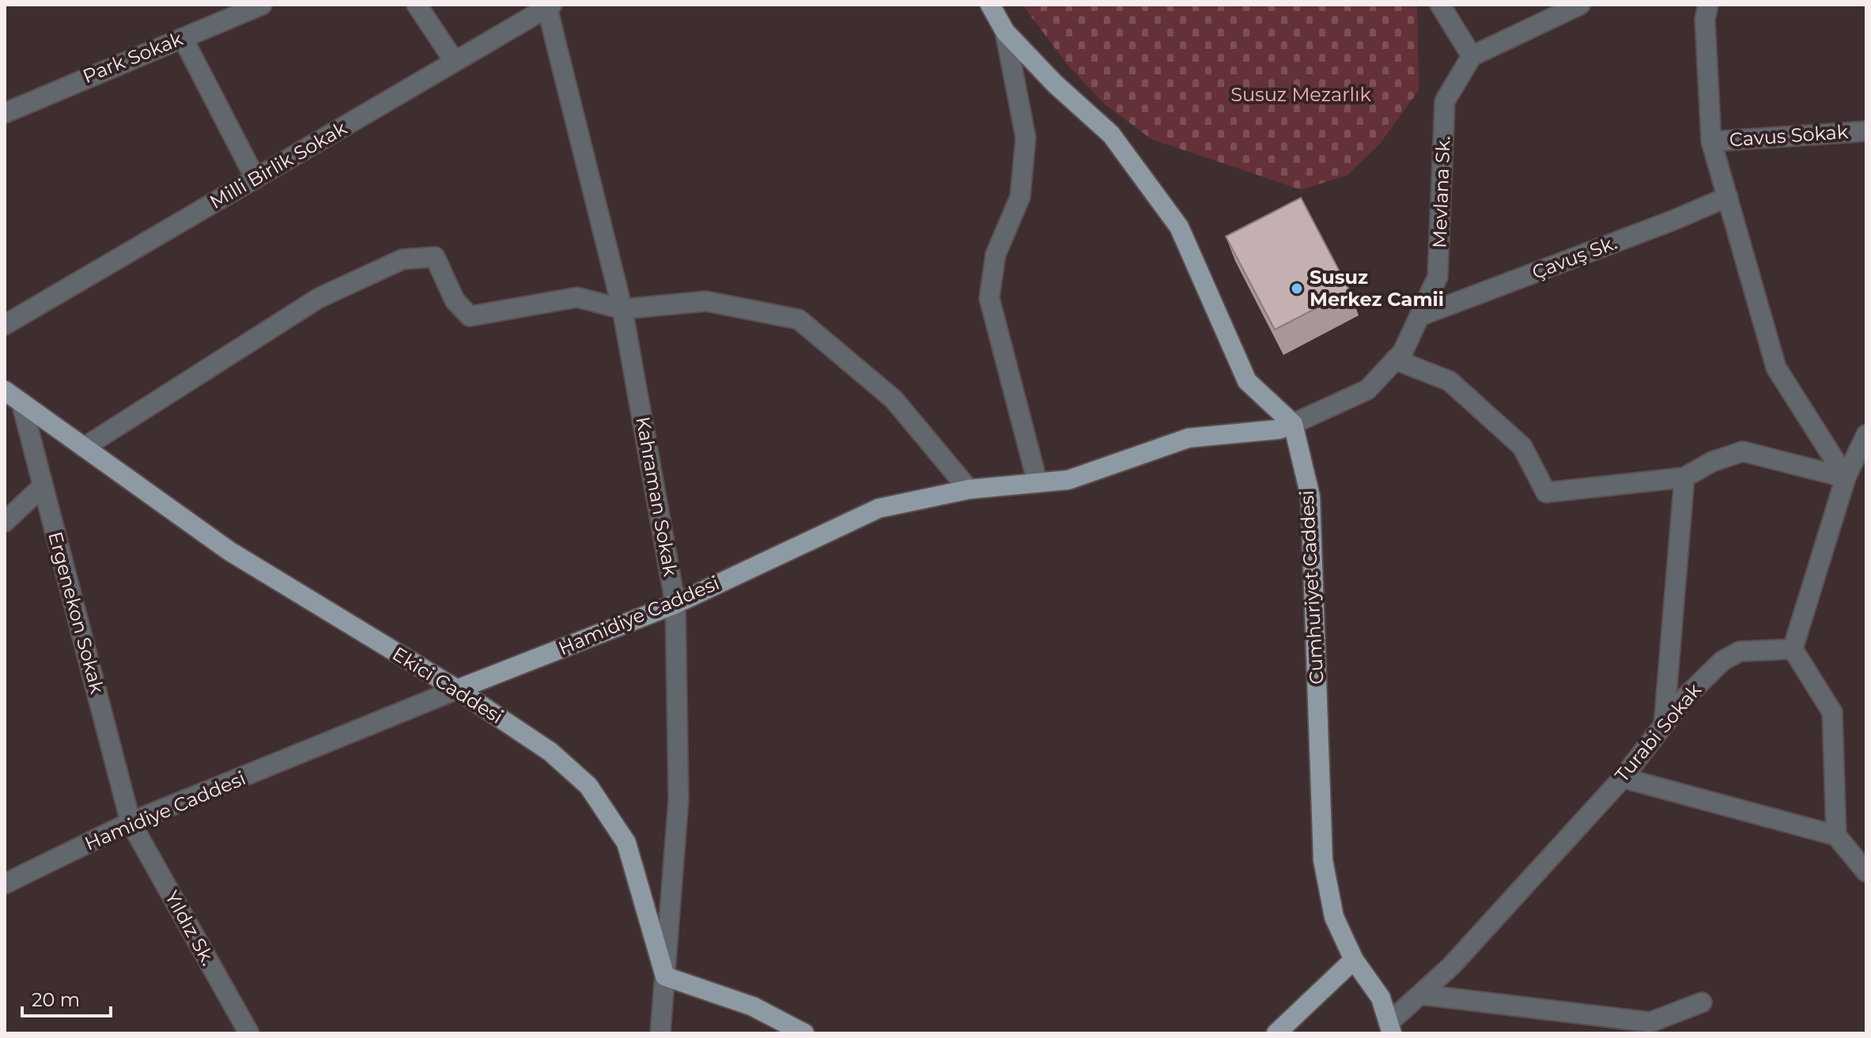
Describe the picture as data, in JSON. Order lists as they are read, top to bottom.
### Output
{
  "streets": {
    "main road": ["Cumhuriyet Caddesi", "Hamidiye Caddesi", "Ekici Caddesi"],
    "street": [
      "Park Sokak",
      "Cavus Sokak",
      "Milli Birlik Sokak",
      "Mevlana Sk.",
      "Çavuş Sk.",
      "Kahraman Sokak",
      "Ergenekon Sokak",
      "Turabi Sokak",
      "Yıldız Sk."
    ]
  },
  "crossings": [
    ["Milli Birlik Sokak", "Kahraman Sokak"],
    ["Mevlana Sk.", "Çavuş Sk."],
    ["Mevlana Sk.", "Cumhuriyet Caddesi"],
    ["Mevlana Sk.", "Hamidiye Caddesi"],
    ["Kahraman Sokak", "Hamidiye Caddesi"],
    ["Kahraman Sokak", "Ekici Caddesi"],
    ["Cumhuriyet Caddesi", "Hamidiye Caddesi"],
    ["Cumhuriyet Caddesi", "Turabi Sokak"],
    ["Ergenekon Sokak", "Hamidiye Caddesi"],
    ["Ergenekon Sokak", "Ekici Caddesi"],
    ["Ergenekon Sokak", "Yıldız Sk."],
    ["Hamidiye Caddesi", "Ekici Caddesi"],
    ["Hamidiye Caddesi", "Yıldız Sk."]
  ],
  "parks": ["Susuz Mezarlık"],
  "places": ["Susuz Merkez Camii"],
  "scale_bar": "20 m"
}
